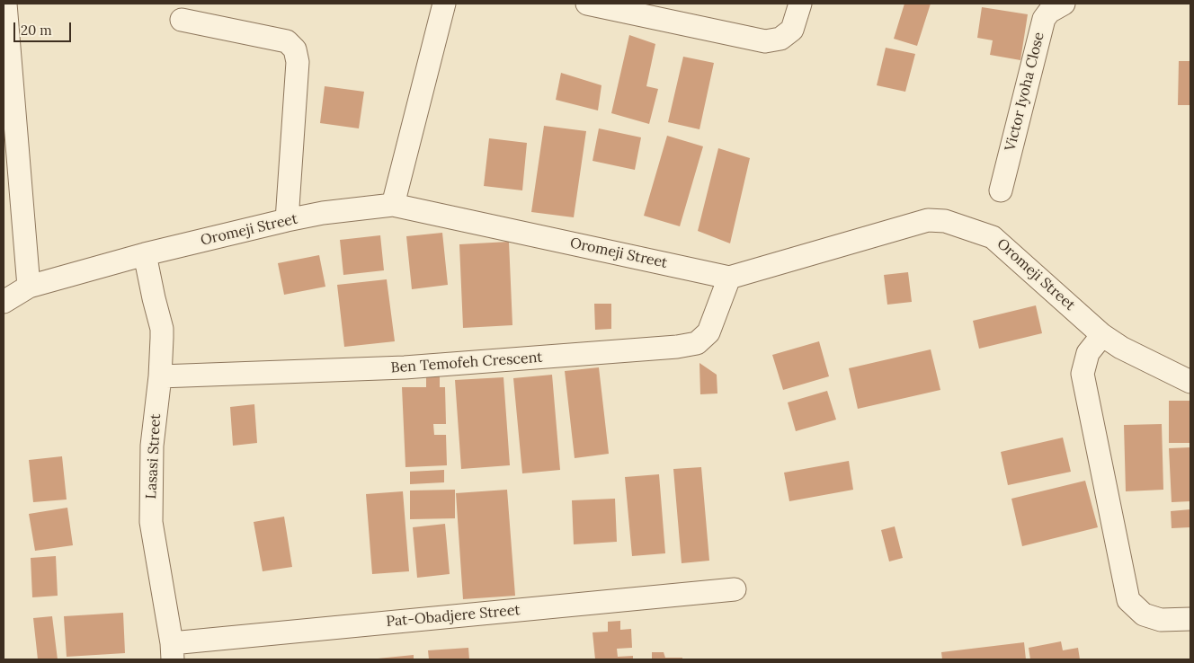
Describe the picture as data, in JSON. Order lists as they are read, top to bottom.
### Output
{
  "streets": {
    "street": [
      "Victor Iyoha Close",
      "Oromeji Street",
      "Ben Temofeh Crescent",
      "Lasasi Street",
      "Pat-Obadjere Street"
    ]
  },
  "crossings": [
    ["Oromeji Street", "Ben Temofeh Crescent"],
    ["Oromeji Street", "Lasasi Street"],
    ["Ben Temofeh Crescent", "Lasasi Street"],
    ["Lasasi Street", "Pat-Obadjere Street"]
  ],
  "scale_bar": "20 m"
}
